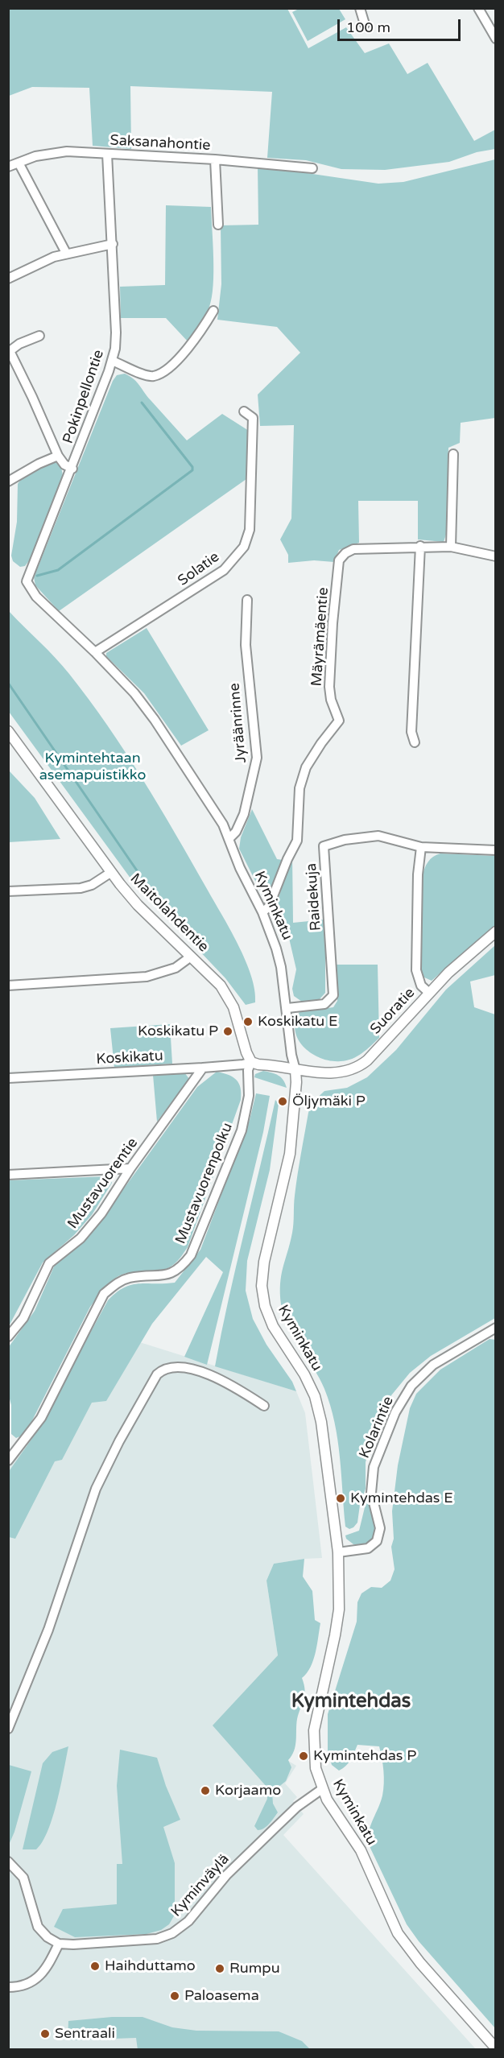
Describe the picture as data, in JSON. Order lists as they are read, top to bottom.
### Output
{
  "streets": {
    "street": [
      "Saksanahontie",
      "Pokinpellontie",
      "Solatie",
      "Mäyrämäentie",
      "Jyräänrinne",
      "Raidekuja",
      "Kyminkatu",
      "Maitolahdentie",
      "Suoratie",
      "Koskikatu",
      "Mustavuorentie",
      "Mustavuorenpolku",
      "Kolarintie",
      "Kyminväylä"
    ]
  },
  "crossings": [
    ["Saksanahontie", "Pokinpellontie"],
    ["Pokinpellontie", "Kyminkatu"],
    ["Solatie", "Kyminkatu"],
    ["Mäyrämäentie", "Kyminkatu"],
    ["Jyräänrinne", "Kyminkatu"],
    ["Raidekuja", "Kyminkatu"],
    ["Kyminkatu", "Suoratie"],
    ["Kyminkatu", "Kolarintie"],
    ["Kyminkatu", "Kyminväylä"],
    ["Maitolahdentie", "Koskikatu"],
    ["Maitolahdentie", "Mustavuorenpolku"],
    ["Koskikatu", "Mustavuorentie"],
    ["Koskikatu", "Mustavuorenpolku"]
  ],
  "districts": ["Kymintehdas"],
  "parks": ["Kymintehtaan asemapuistikko"],
  "places": [
    "Koskikatu E",
    "Koskikatu P",
    "Öljymäki P",
    "Kymintehdas E",
    "Kymintehdas P",
    "Korjaamo",
    "Haihduttamo",
    "Rumpu",
    "Paloasema",
    "Sentraali"
  ],
  "scale_bar": "100 m"
}
